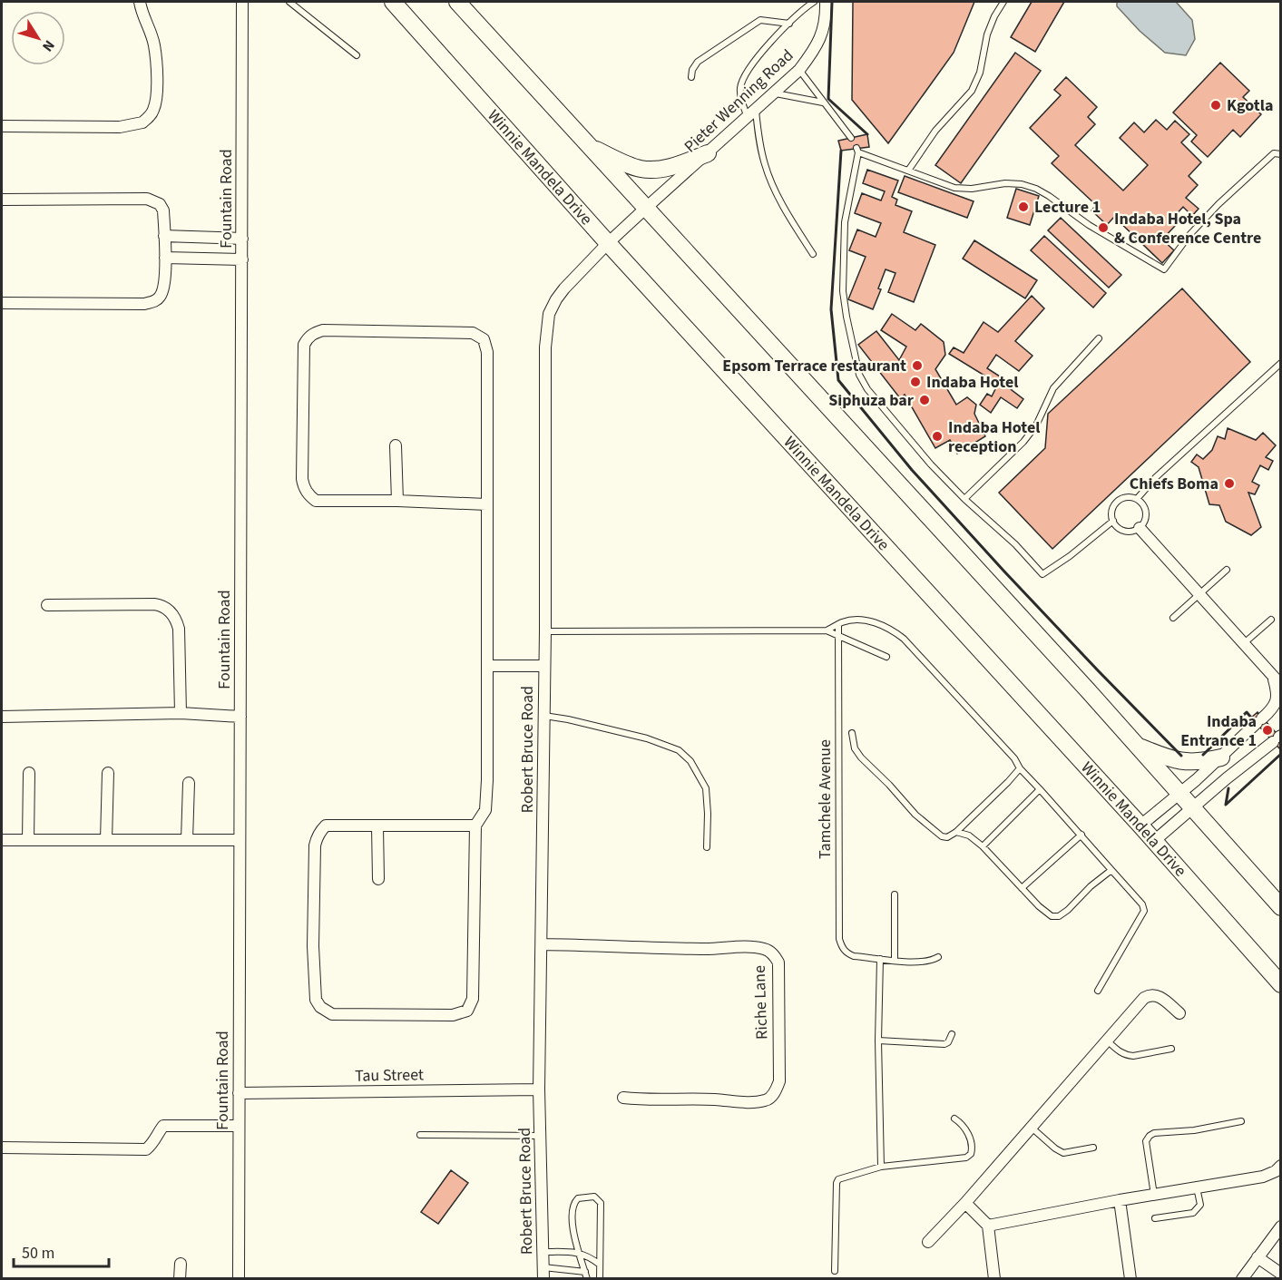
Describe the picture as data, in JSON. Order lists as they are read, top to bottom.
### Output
{
  "streets": {
    "main road": ["Winnie Mandela Drive"],
    "street": [
      "Pieter Wenning Road",
      "Fountain Road",
      "Robert Bruce Road",
      "Riche Lane",
      "Tau Street"
    ],
    "lane": ["Tamchele Avenue"]
  },
  "crossings": [
    ["Pieter Wenning Road", "Winnie Mandela Drive"],
    ["Pieter Wenning Road", "Robert Bruce Road"],
    ["Winnie Mandela Drive", "Robert Bruce Road"],
    ["Fountain Road", "Tau Street"],
    ["Robert Bruce Road", "Riche Lane"],
    ["Robert Bruce Road", "Tau Street"]
  ],
  "places": [
    "Kgotla",
    "Lecture 1",
    "Indaba Hotel, Spa & Conference Centre",
    "Epsom Terrace restaurant",
    "Indaba Hotel",
    "Siphuza bar",
    "Indaba Hotel reception",
    "Chiefs Boma",
    "Indaba Entrance 1"
  ],
  "scale_bar": "50 m",
  "north": "bottom right"
}
